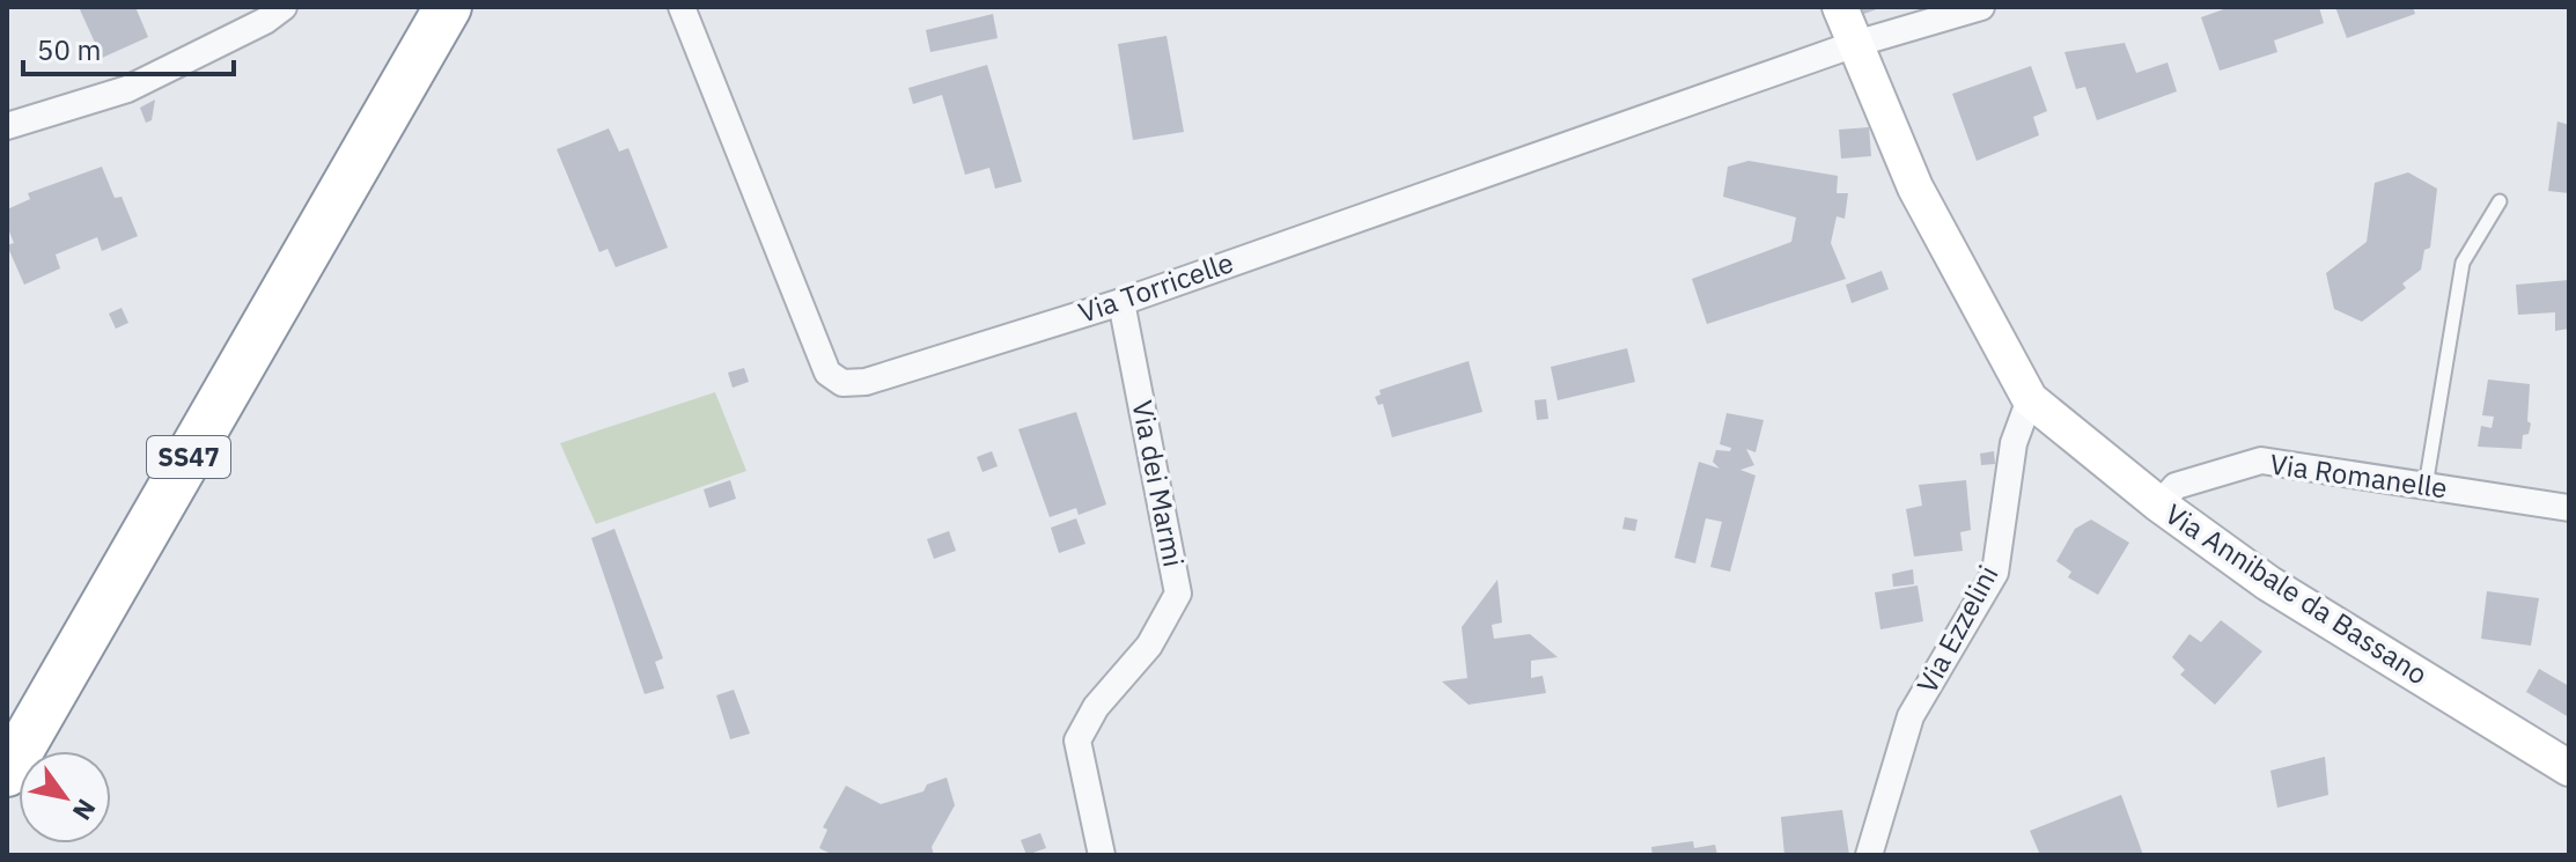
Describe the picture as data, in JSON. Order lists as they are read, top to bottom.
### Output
{
  "streets": {
    "highway": ["SS47"],
    "street": [
      "Via Torricelle",
      "Via Romanelle",
      "Via dei Marmi",
      "Via Annibale da Bassano",
      "Via Ezzelini"
    ]
  },
  "crossings": [
    ["Via Torricelle", "Via dei Marmi"],
    ["Via Torricelle", "Via Annibale da Bassano"],
    ["Via Romanelle", "Via Annibale da Bassano"],
    ["Via Annibale da Bassano", "Via Ezzelini"]
  ],
  "scale_bar": "50 m",
  "north": "bottom right"
}
